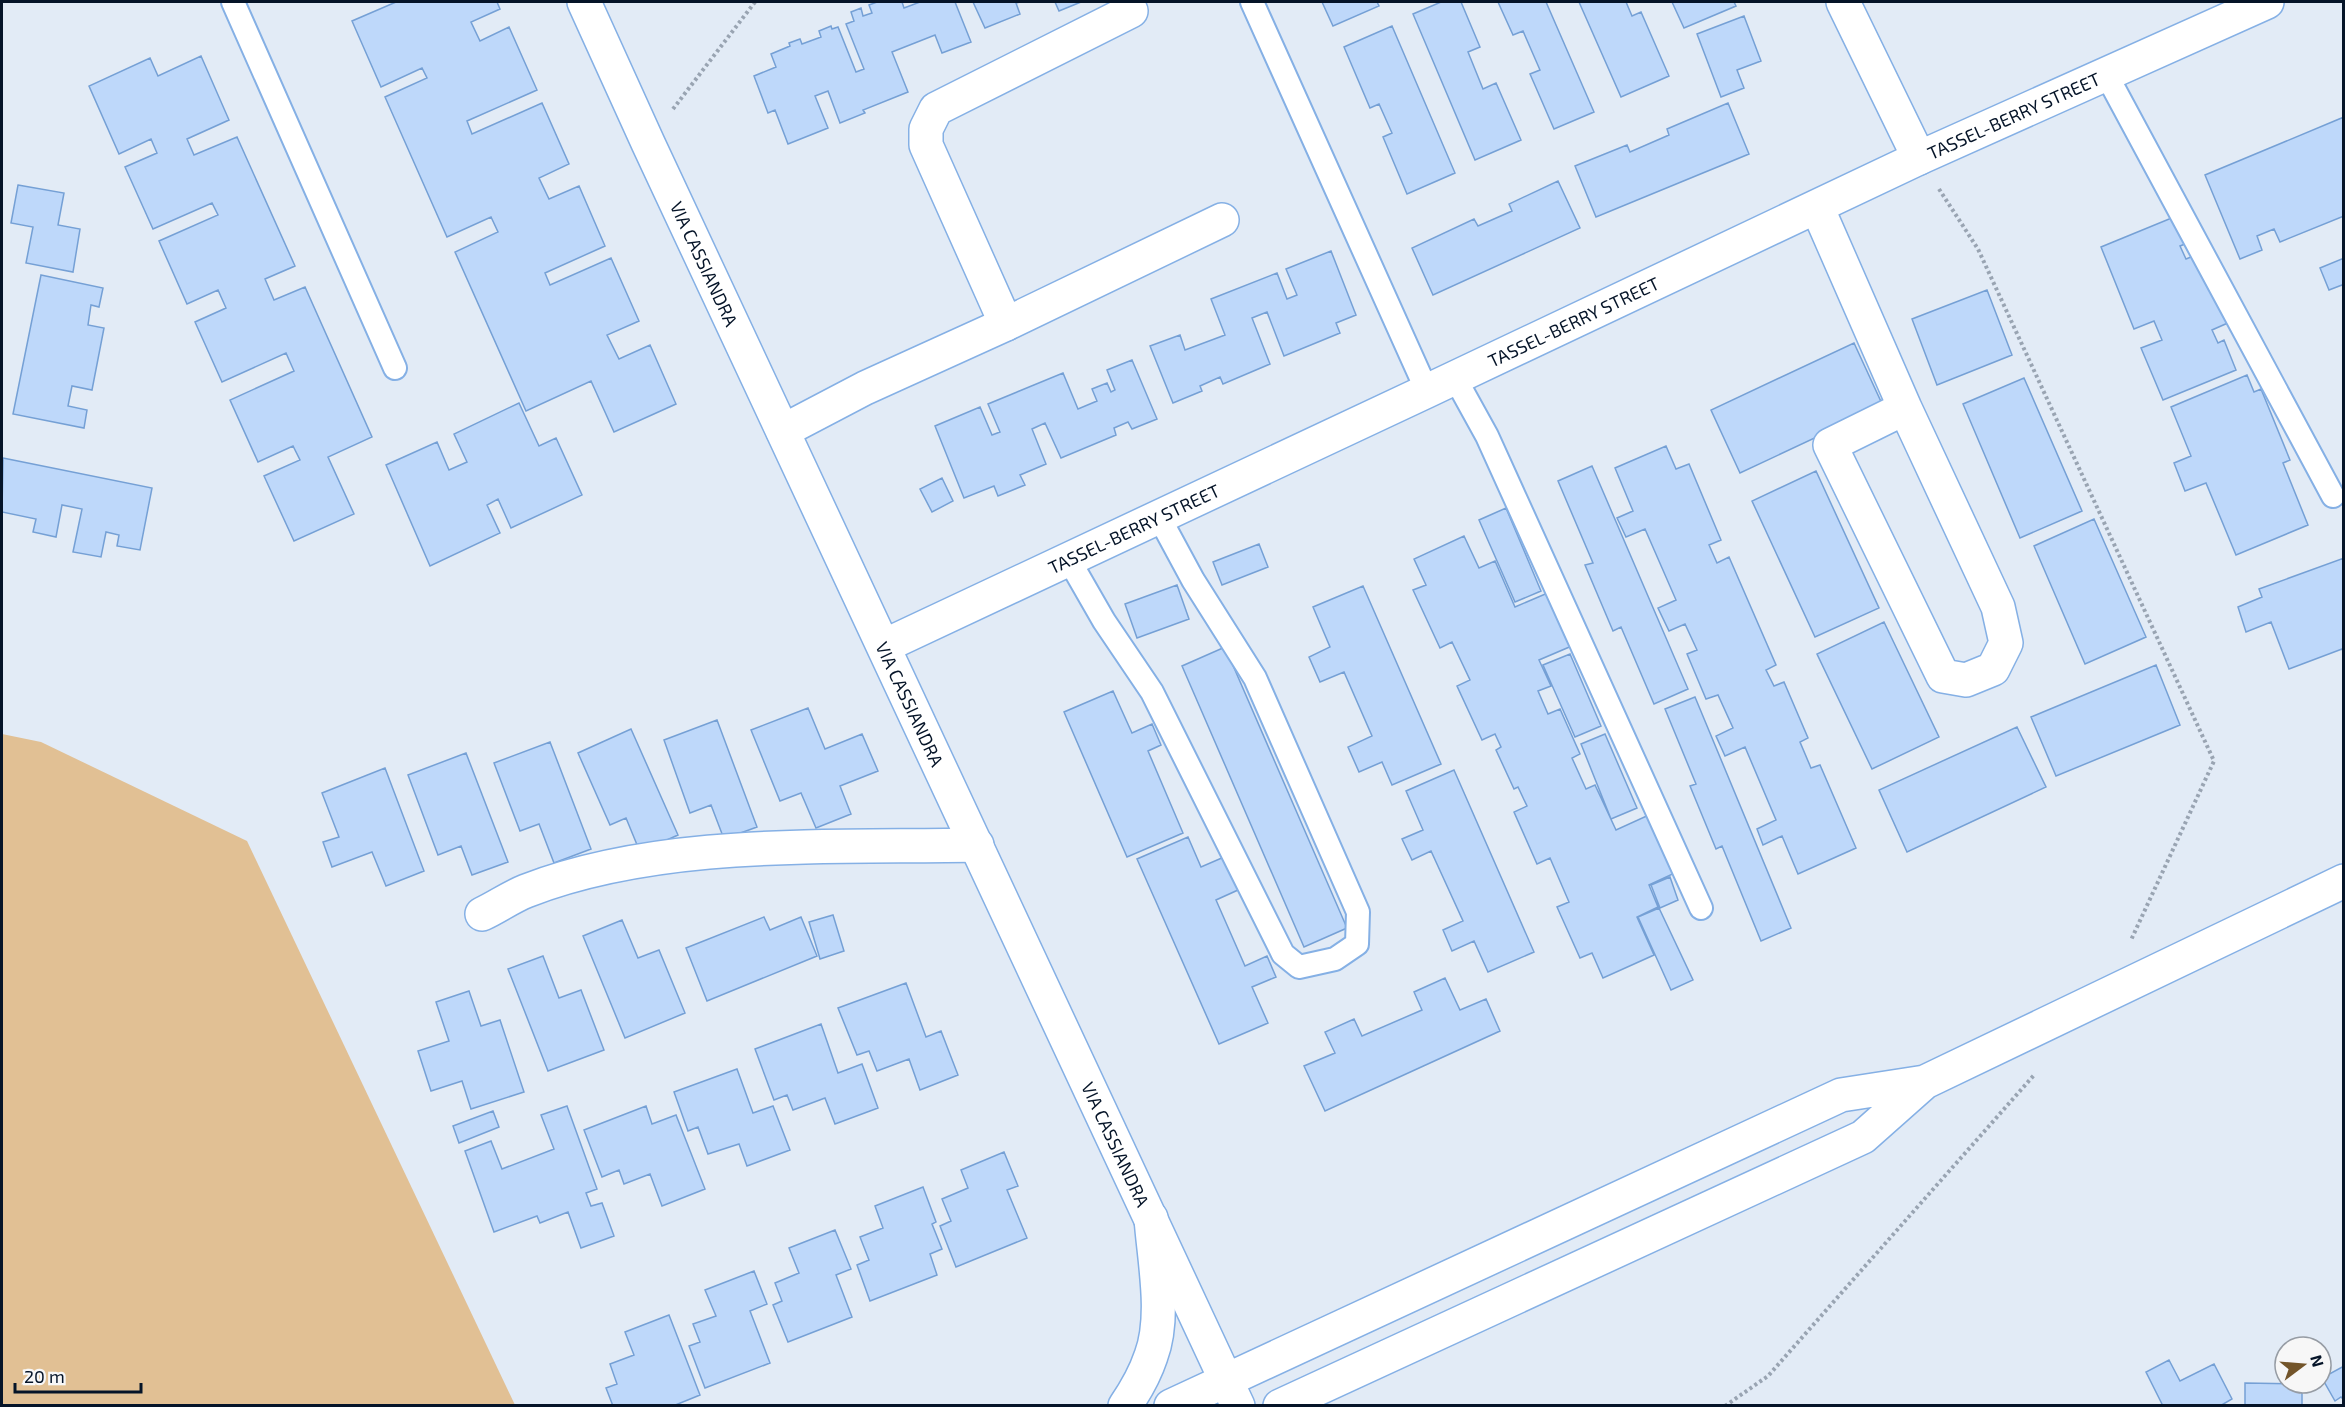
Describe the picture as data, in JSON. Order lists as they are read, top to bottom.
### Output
{
  "streets": {
    "street": ["TASSEL-BERRY STREET", "VIA CASSIANDRA"]
  },
  "crossings": [
    ["TASSEL-BERRY STREET", "VIA CASSIANDRA"]
  ],
  "scale_bar": "20 m",
  "north": "right"
}
